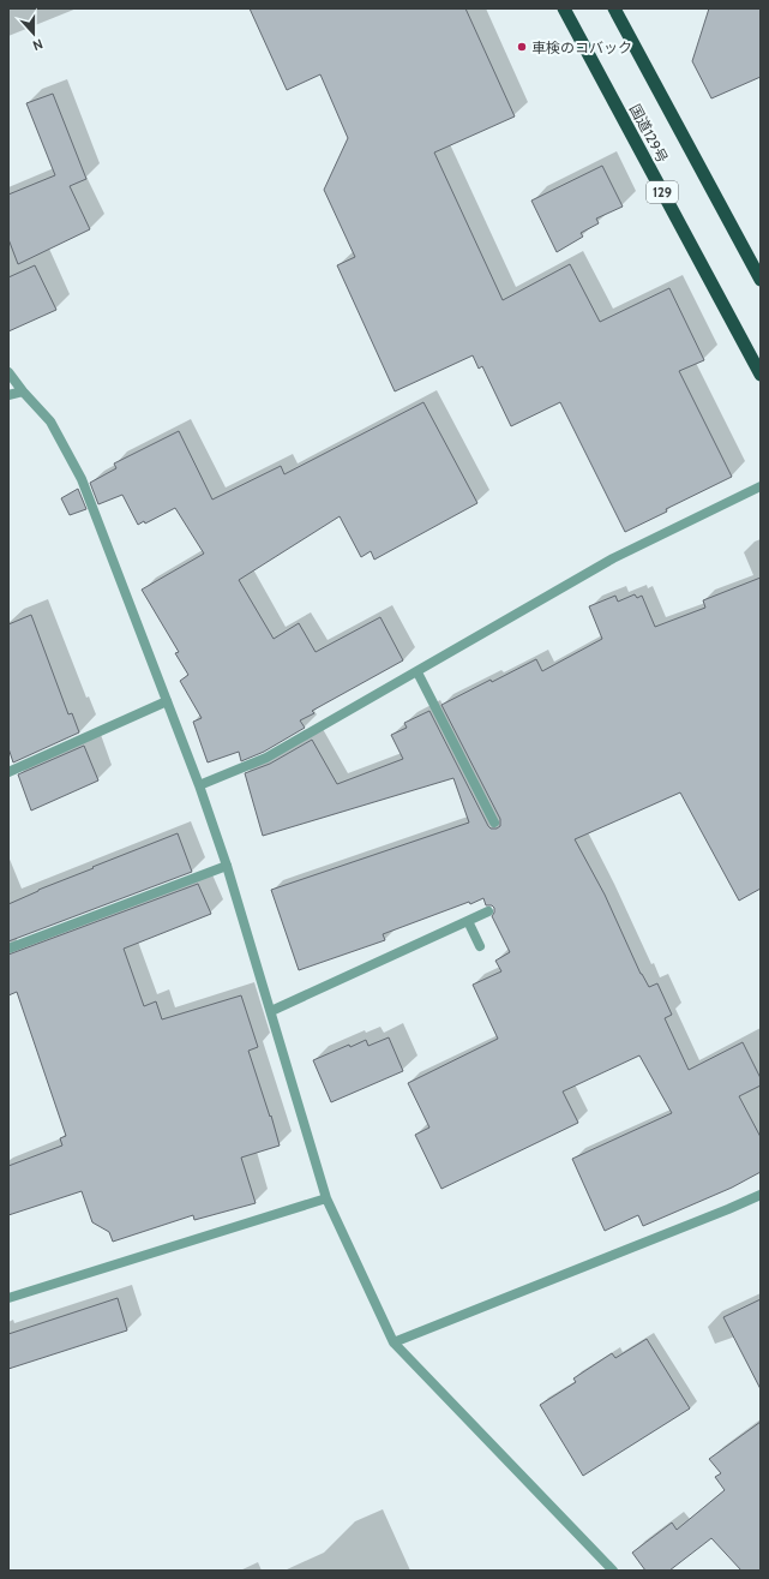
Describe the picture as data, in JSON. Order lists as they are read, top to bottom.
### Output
{
  "streets": {
    "highway": ["国道129号", "129"]
  },
  "places": ["車検のコバック"],
  "north": "bottom"
}
